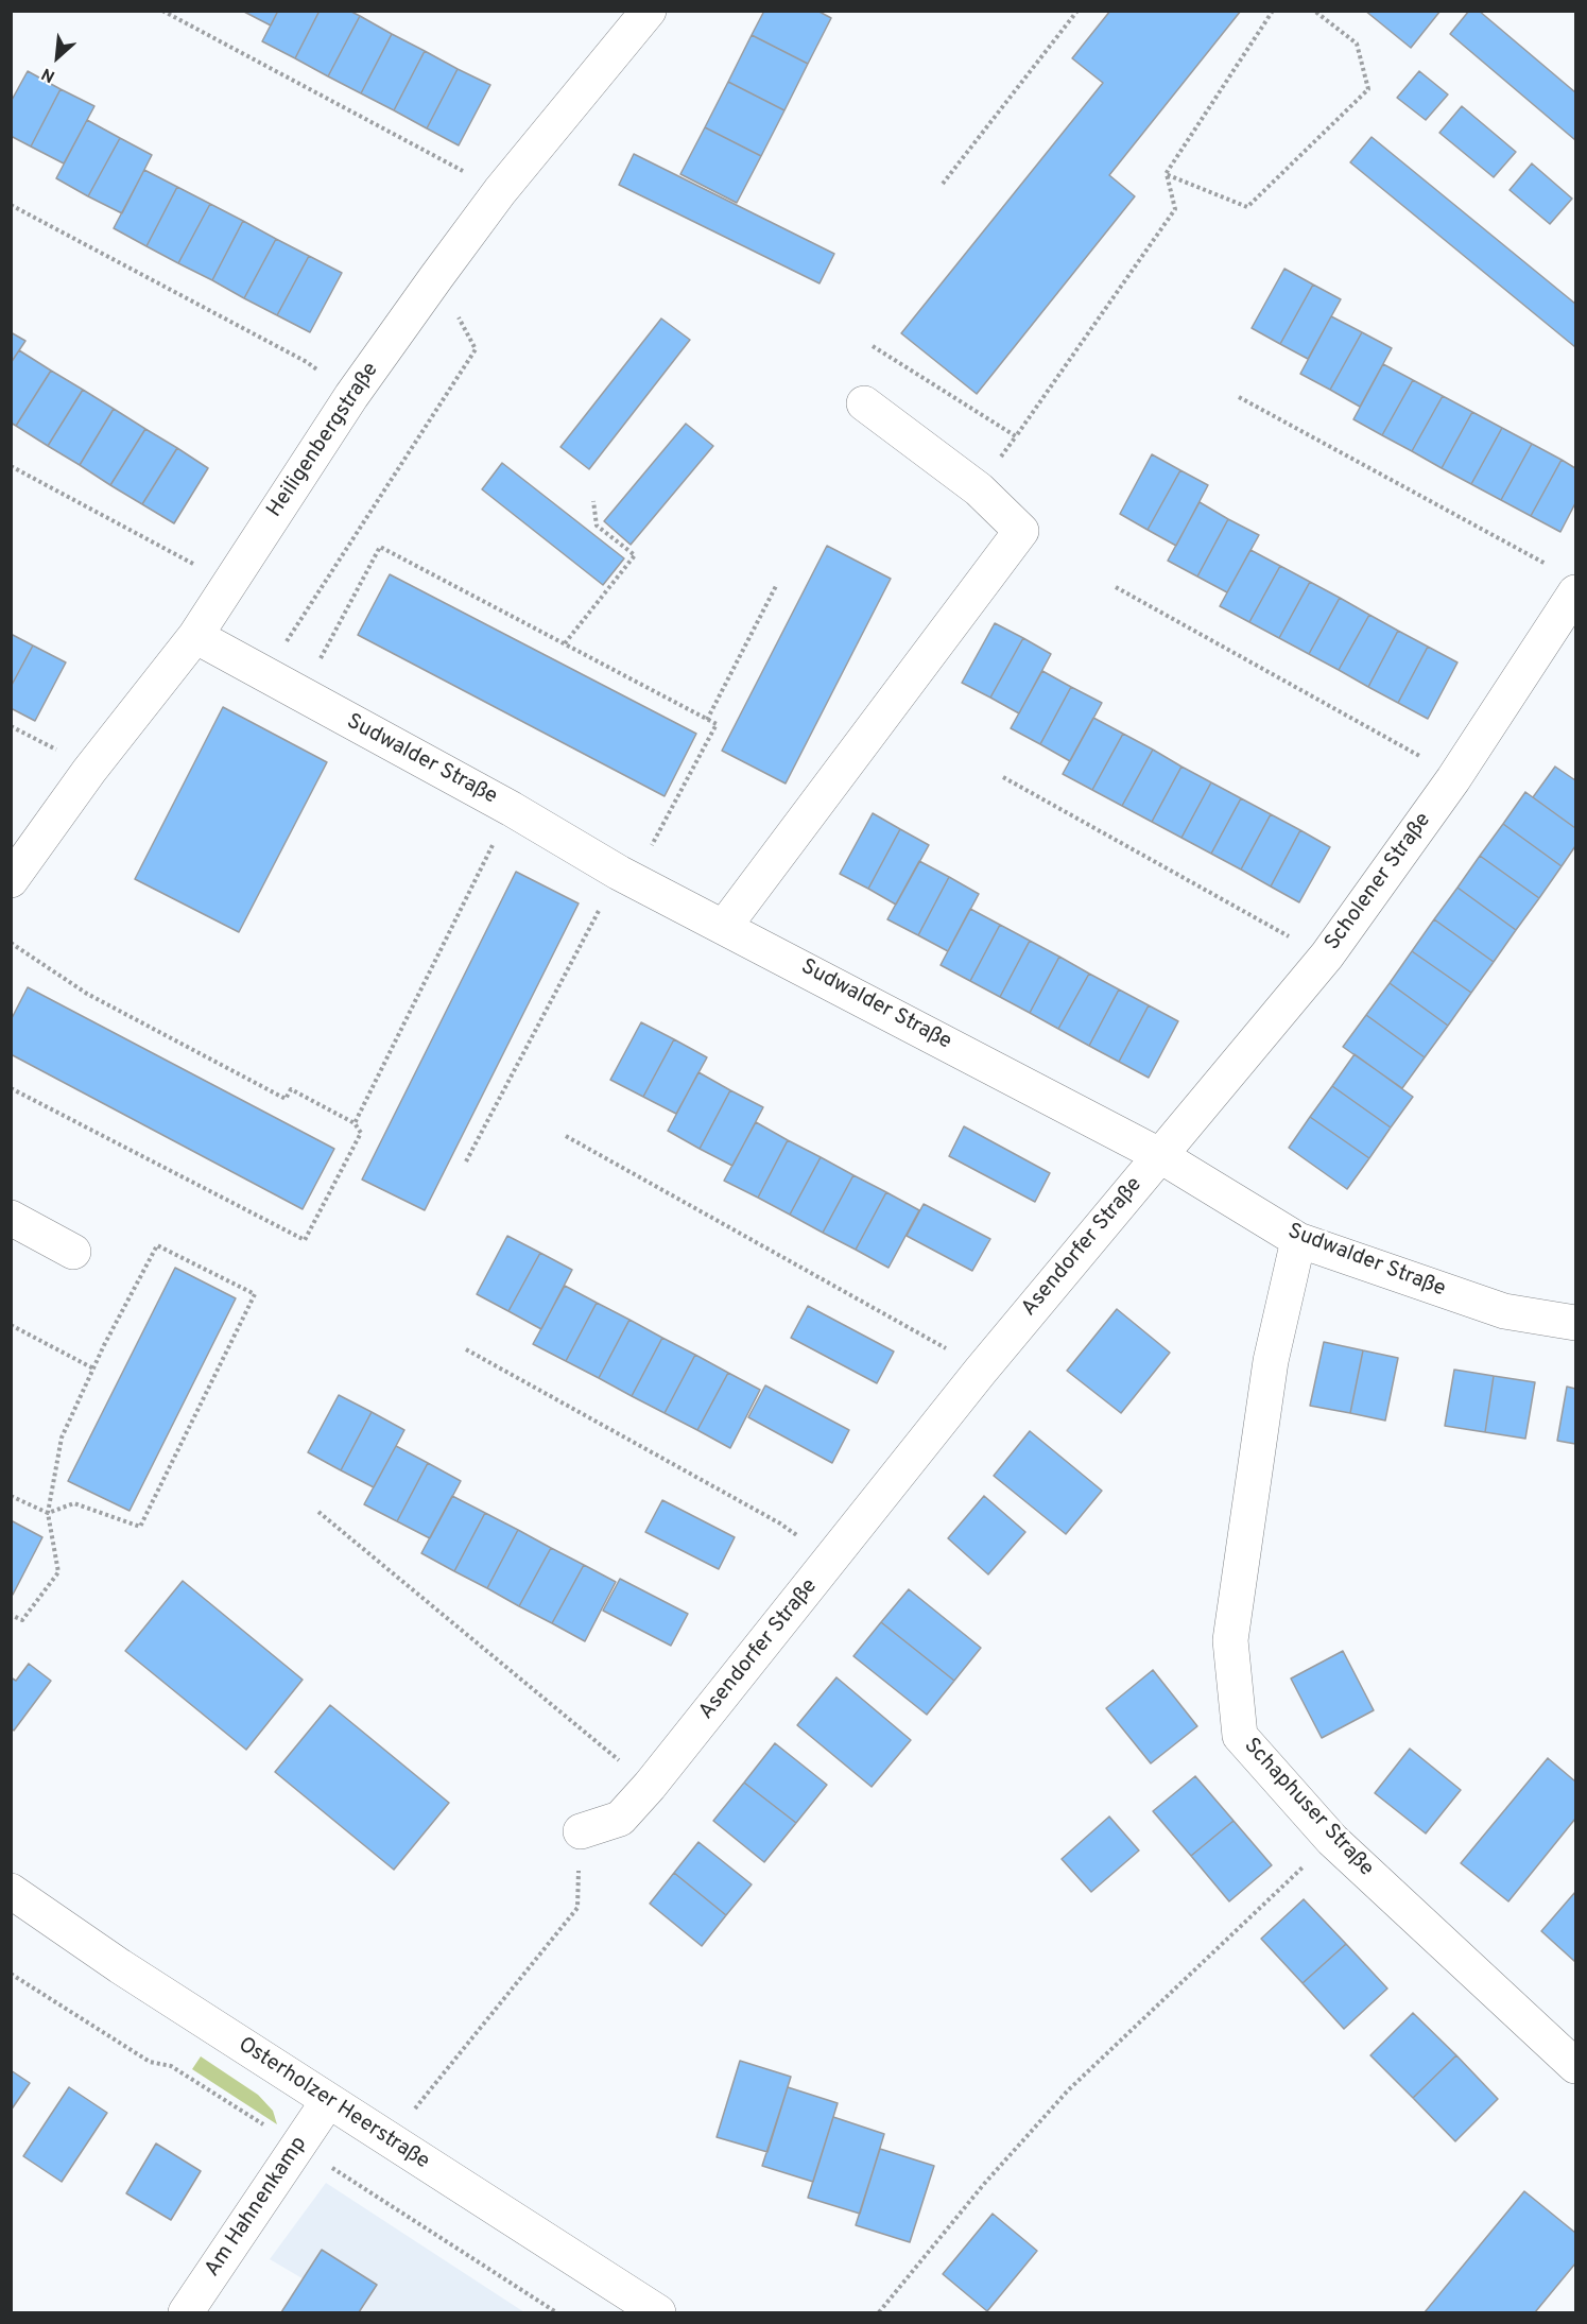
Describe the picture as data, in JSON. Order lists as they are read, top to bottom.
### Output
{
  "streets": {
    "street": [
      "Heiligenbergstraße",
      "Sudwalder Straße",
      "Scholener Straße",
      "Asendorfer Straße",
      "Schaphuser Straße",
      "Osterholzer Heerstraße",
      "Am Hahnenkamp"
    ]
  },
  "crossings": [
    ["Heiligenbergstraße", "Sudwalder Straße"],
    ["Sudwalder Straße", "Scholener Straße"],
    ["Sudwalder Straße", "Asendorfer Straße"],
    ["Sudwalder Straße", "Schaphuser Straße"],
    ["Scholener Straße", "Asendorfer Straße"],
    ["Osterholzer Heerstraße", "Am Hahnenkamp"]
  ],
  "north": "bottom left"
}
